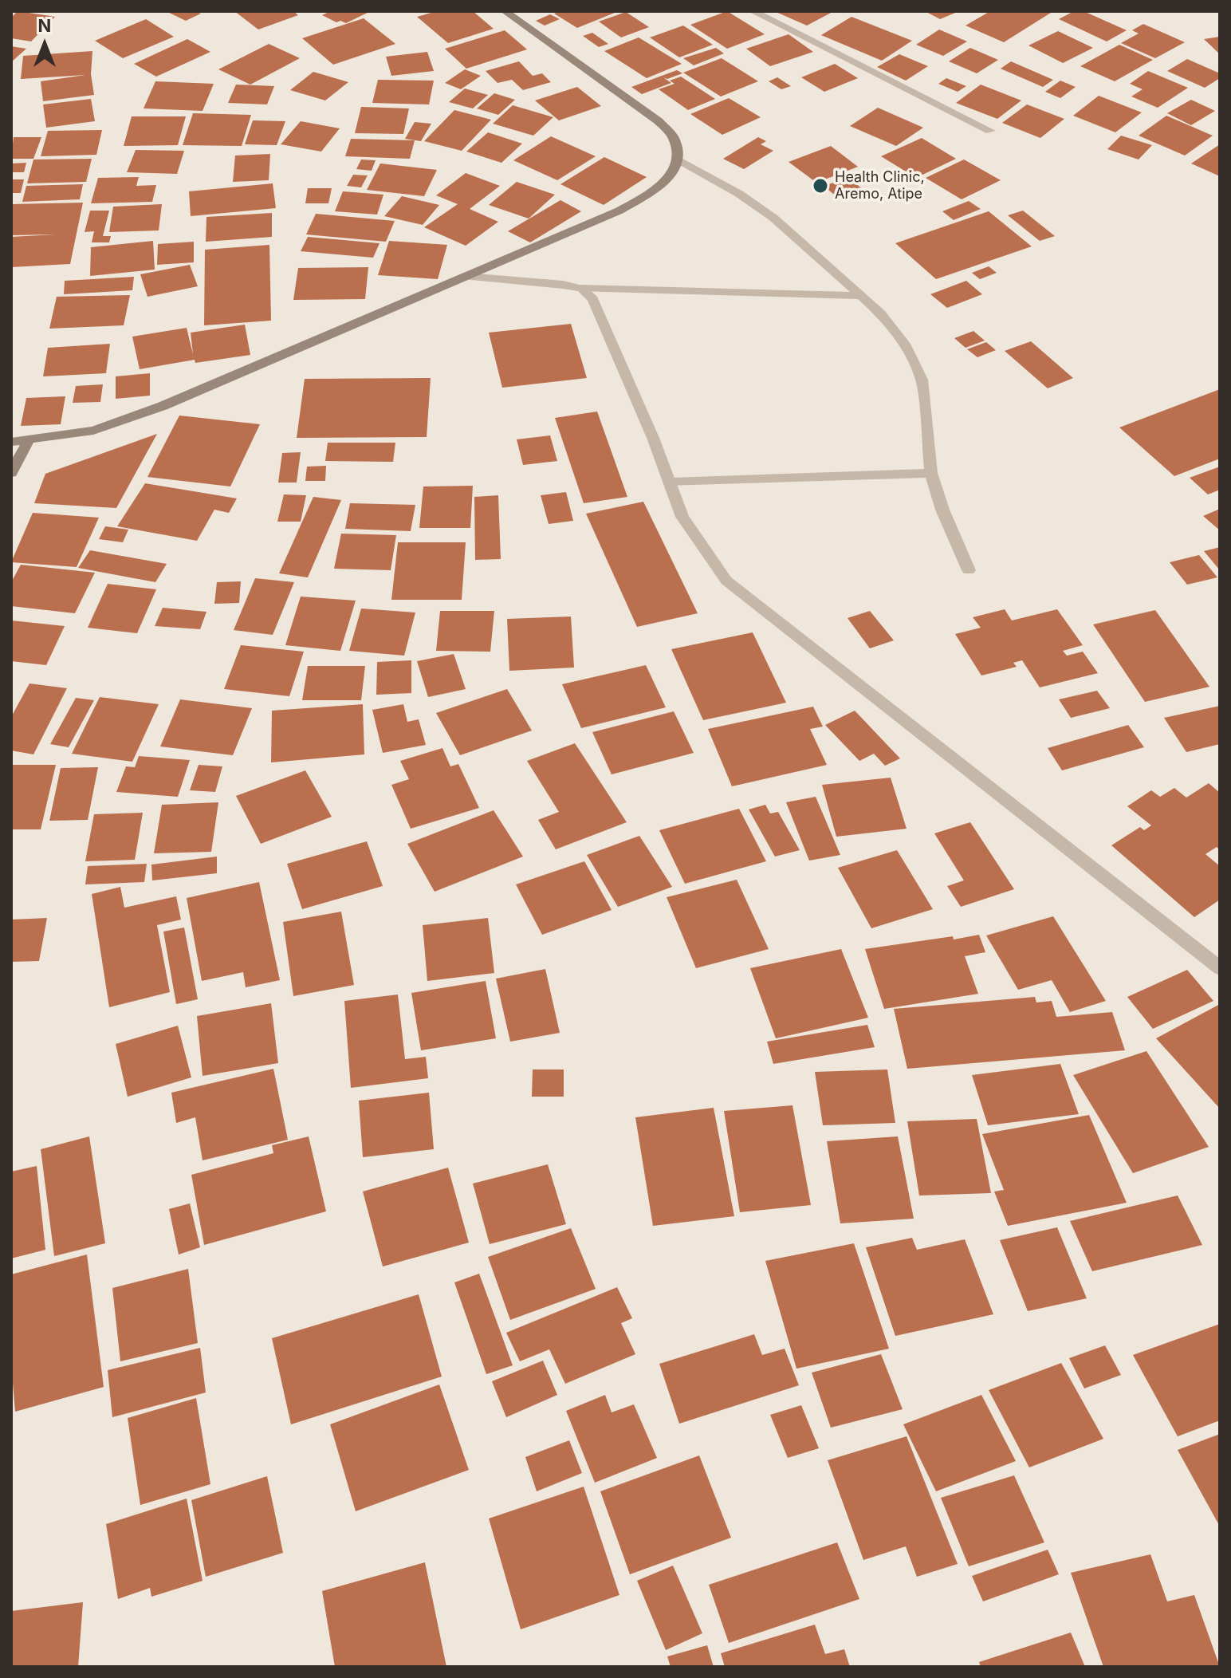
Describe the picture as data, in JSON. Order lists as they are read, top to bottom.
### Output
{
  "places": ["Health Clinic, Aremo, Atipe"],
  "north": "top"
}
